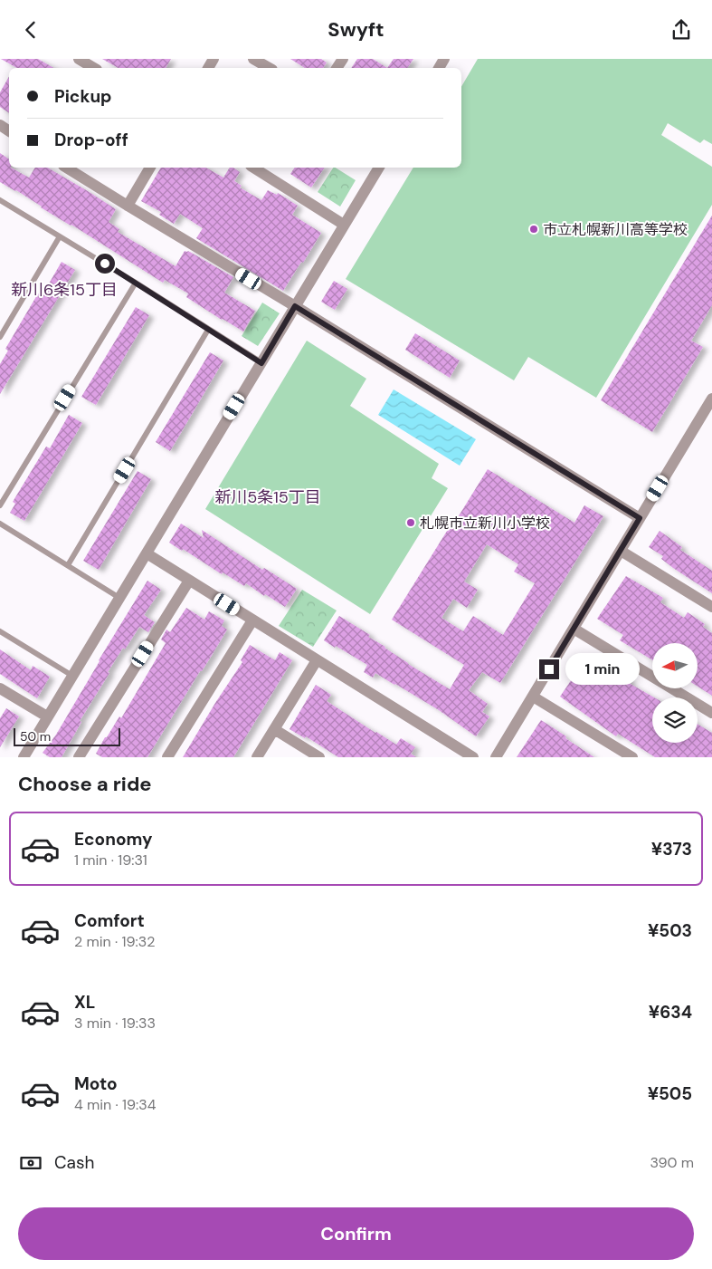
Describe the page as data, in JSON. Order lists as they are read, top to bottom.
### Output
{
  "districts": ["新川6条15丁目", "新川5条15丁目"],
  "places": ["市立札幌新川高等学校", "札幌市立新川小学校"],
  "scale_bar": "50 m",
  "north": "left",
  "page": {
    "header": "Swyft",
    "banner": ["Pickup", "Drop-off"],
    "bubble": "1 min",
    "scale": "50 m",
    "heading": "Choose a ride",
    "list": [
      {
        "name": "Economy",
        "note": "1 min · 19:31",
        "value": "¥373"
      },
      {
        "name": "Comfort",
        "note": "2 min · 19:32",
        "value": "¥503"
      },
      {
        "name": "XL",
        "note": "3 min · 19:33",
        "value": "¥634"
      },
      {
        "name": "Moto",
        "note": "4 min · 19:34",
        "value": "¥505"
      }
    ],
    "pay": ["Cash", "390 m"],
    "buttons": "Confirm"
  }
}
